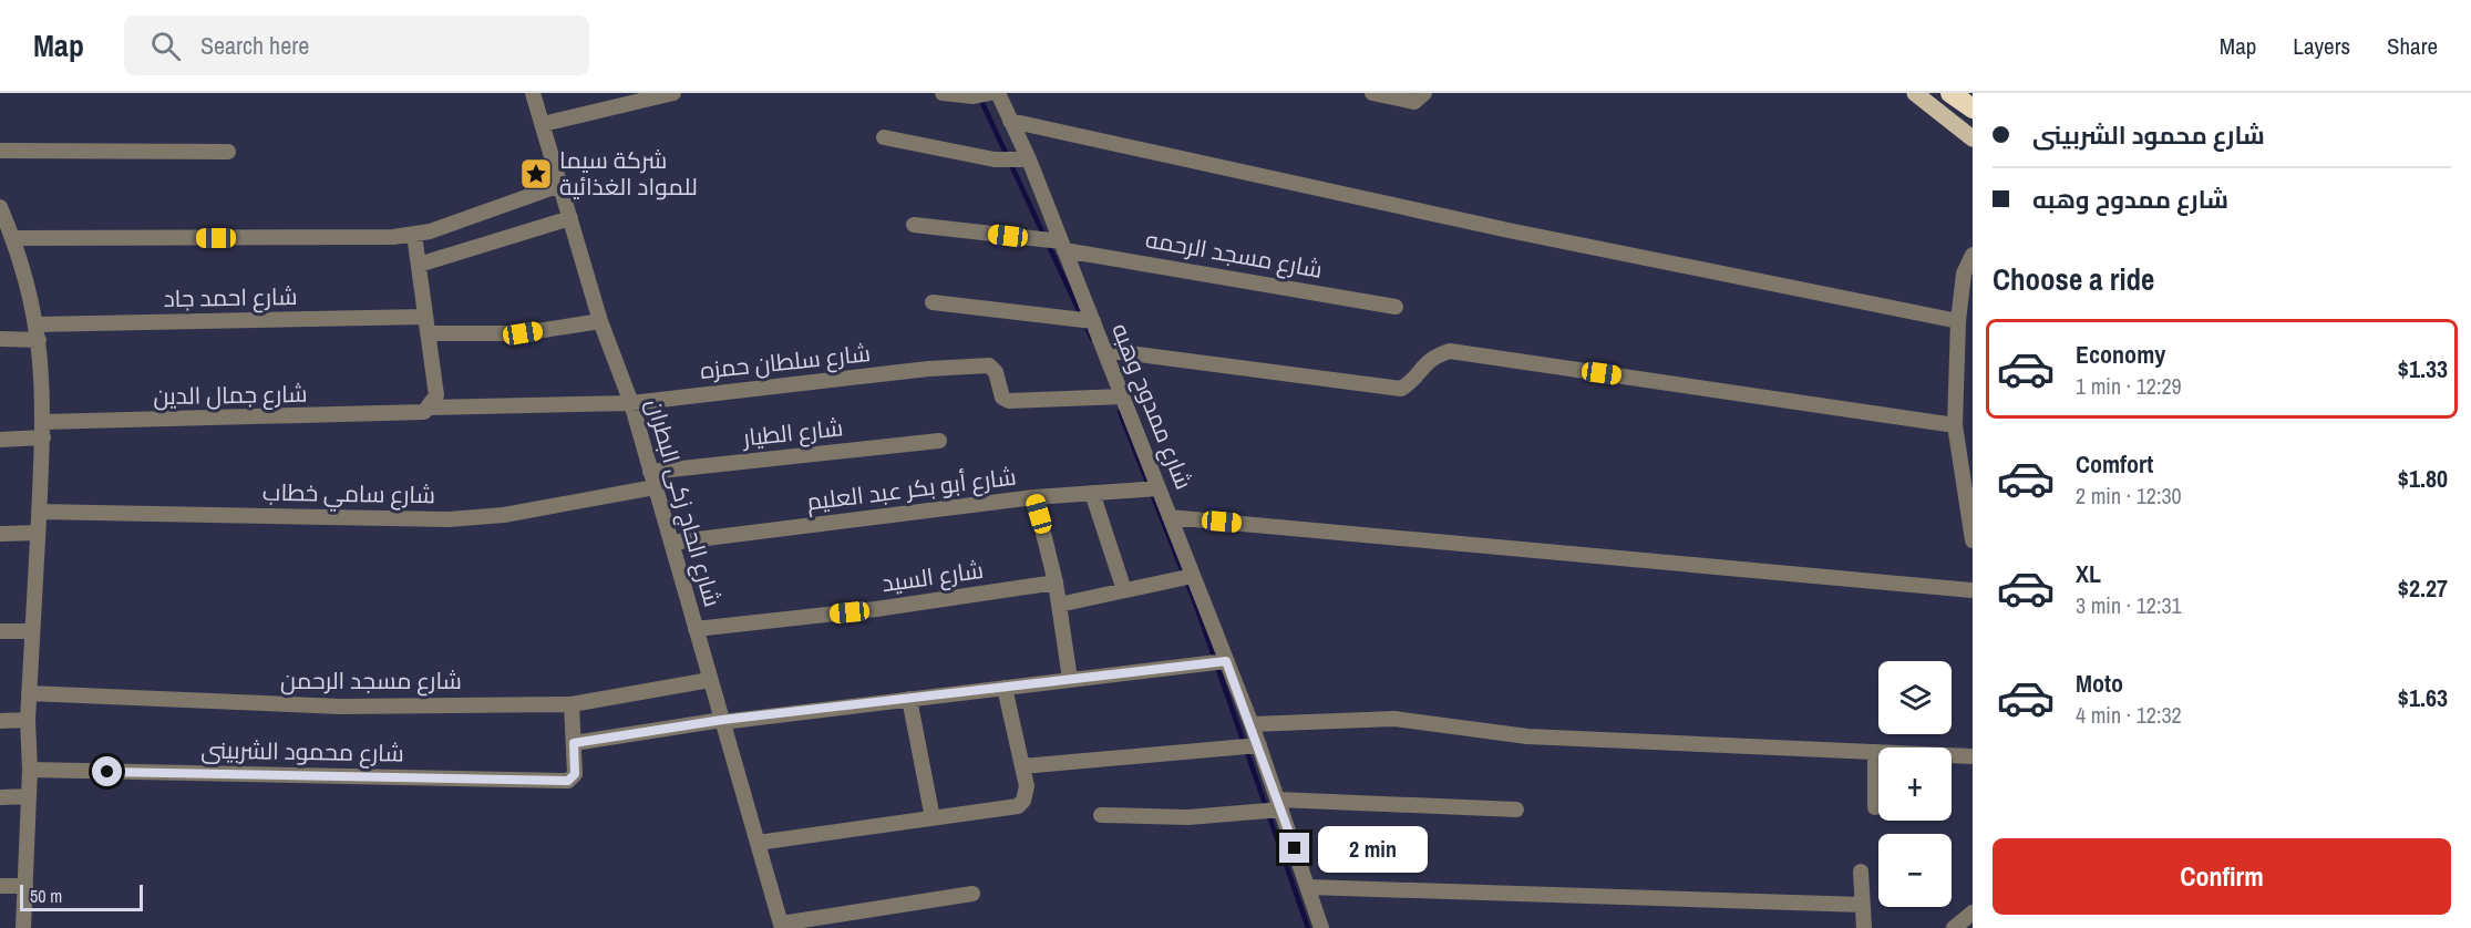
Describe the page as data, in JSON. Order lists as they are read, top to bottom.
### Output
{
  "streets": {
    "street": [
      "شارع مسجد الرحمه",
      "شارع احمد جاد",
      "شارع سلطان حمزه",
      "شارع جمال الدين",
      "شارع ممدوح وهبه",
      "شارع الطيار",
      "شارع أبو بكر عبد العليم",
      "شارع سامي خطاب",
      "شارع الحاج زكى البطران",
      "شارع السيد",
      "شارع مسجد الرحمن",
      "شارع محمود الشربينى"
    ]
  },
  "crossings": [
    ["شارع مسجد الرحمه", "شارع ممدوح وهبه"],
    ["شارع سلطان حمزه", "شارع جمال الدين"],
    ["شارع سلطان حمزه", "شارع ممدوح وهبه"],
    ["شارع سلطان حمزه", "شارع الحاج زكى البطران"],
    ["شارع ممدوح وهبه", "شارع أبو بكر عبد العليم"],
    ["شارع الطيار", "شارع سامي خطاب"],
    ["شارع الطيار", "شارع الحاج زكى البطران"],
    ["شارع أبو بكر عبد العليم", "شارع الحاج زكى البطران"],
    ["شارع سامي خطاب", "شارع الحاج زكى البطران"],
    ["شارع الحاج زكى البطران", "شارع السيد"],
    ["شارع الحاج زكى البطران", "شارع مسجد الرحمن"]
  ],
  "places": {
    "place": ["شركة سيما للمواد الغذائية"]
  },
  "scale_bar": "50 m",
  "page": {
    "header": "Map",
    "search": "Search here",
    "nav": ["Map", "Layers", "Share"],
    "banner": ["شارع محمود الشربينى", "شارع ممدوح وهبه"],
    "heading": "Choose a ride",
    "list": [
      {
        "name": "Economy",
        "note": "1 min · 12:29",
        "value": "$1.33"
      },
      {
        "name": "Comfort",
        "note": "2 min · 12:30",
        "value": "$1.80"
      },
      {
        "name": "XL",
        "note": "3 min · 12:31",
        "value": "$2.27"
      },
      {
        "name": "Moto",
        "note": "4 min · 12:32",
        "value": "$1.63"
      }
    ],
    "map_buttons": ["+", "−"],
    "buttons": "Confirm",
    "bubble": "2 min",
    "scale": "50 m"
  }
}
